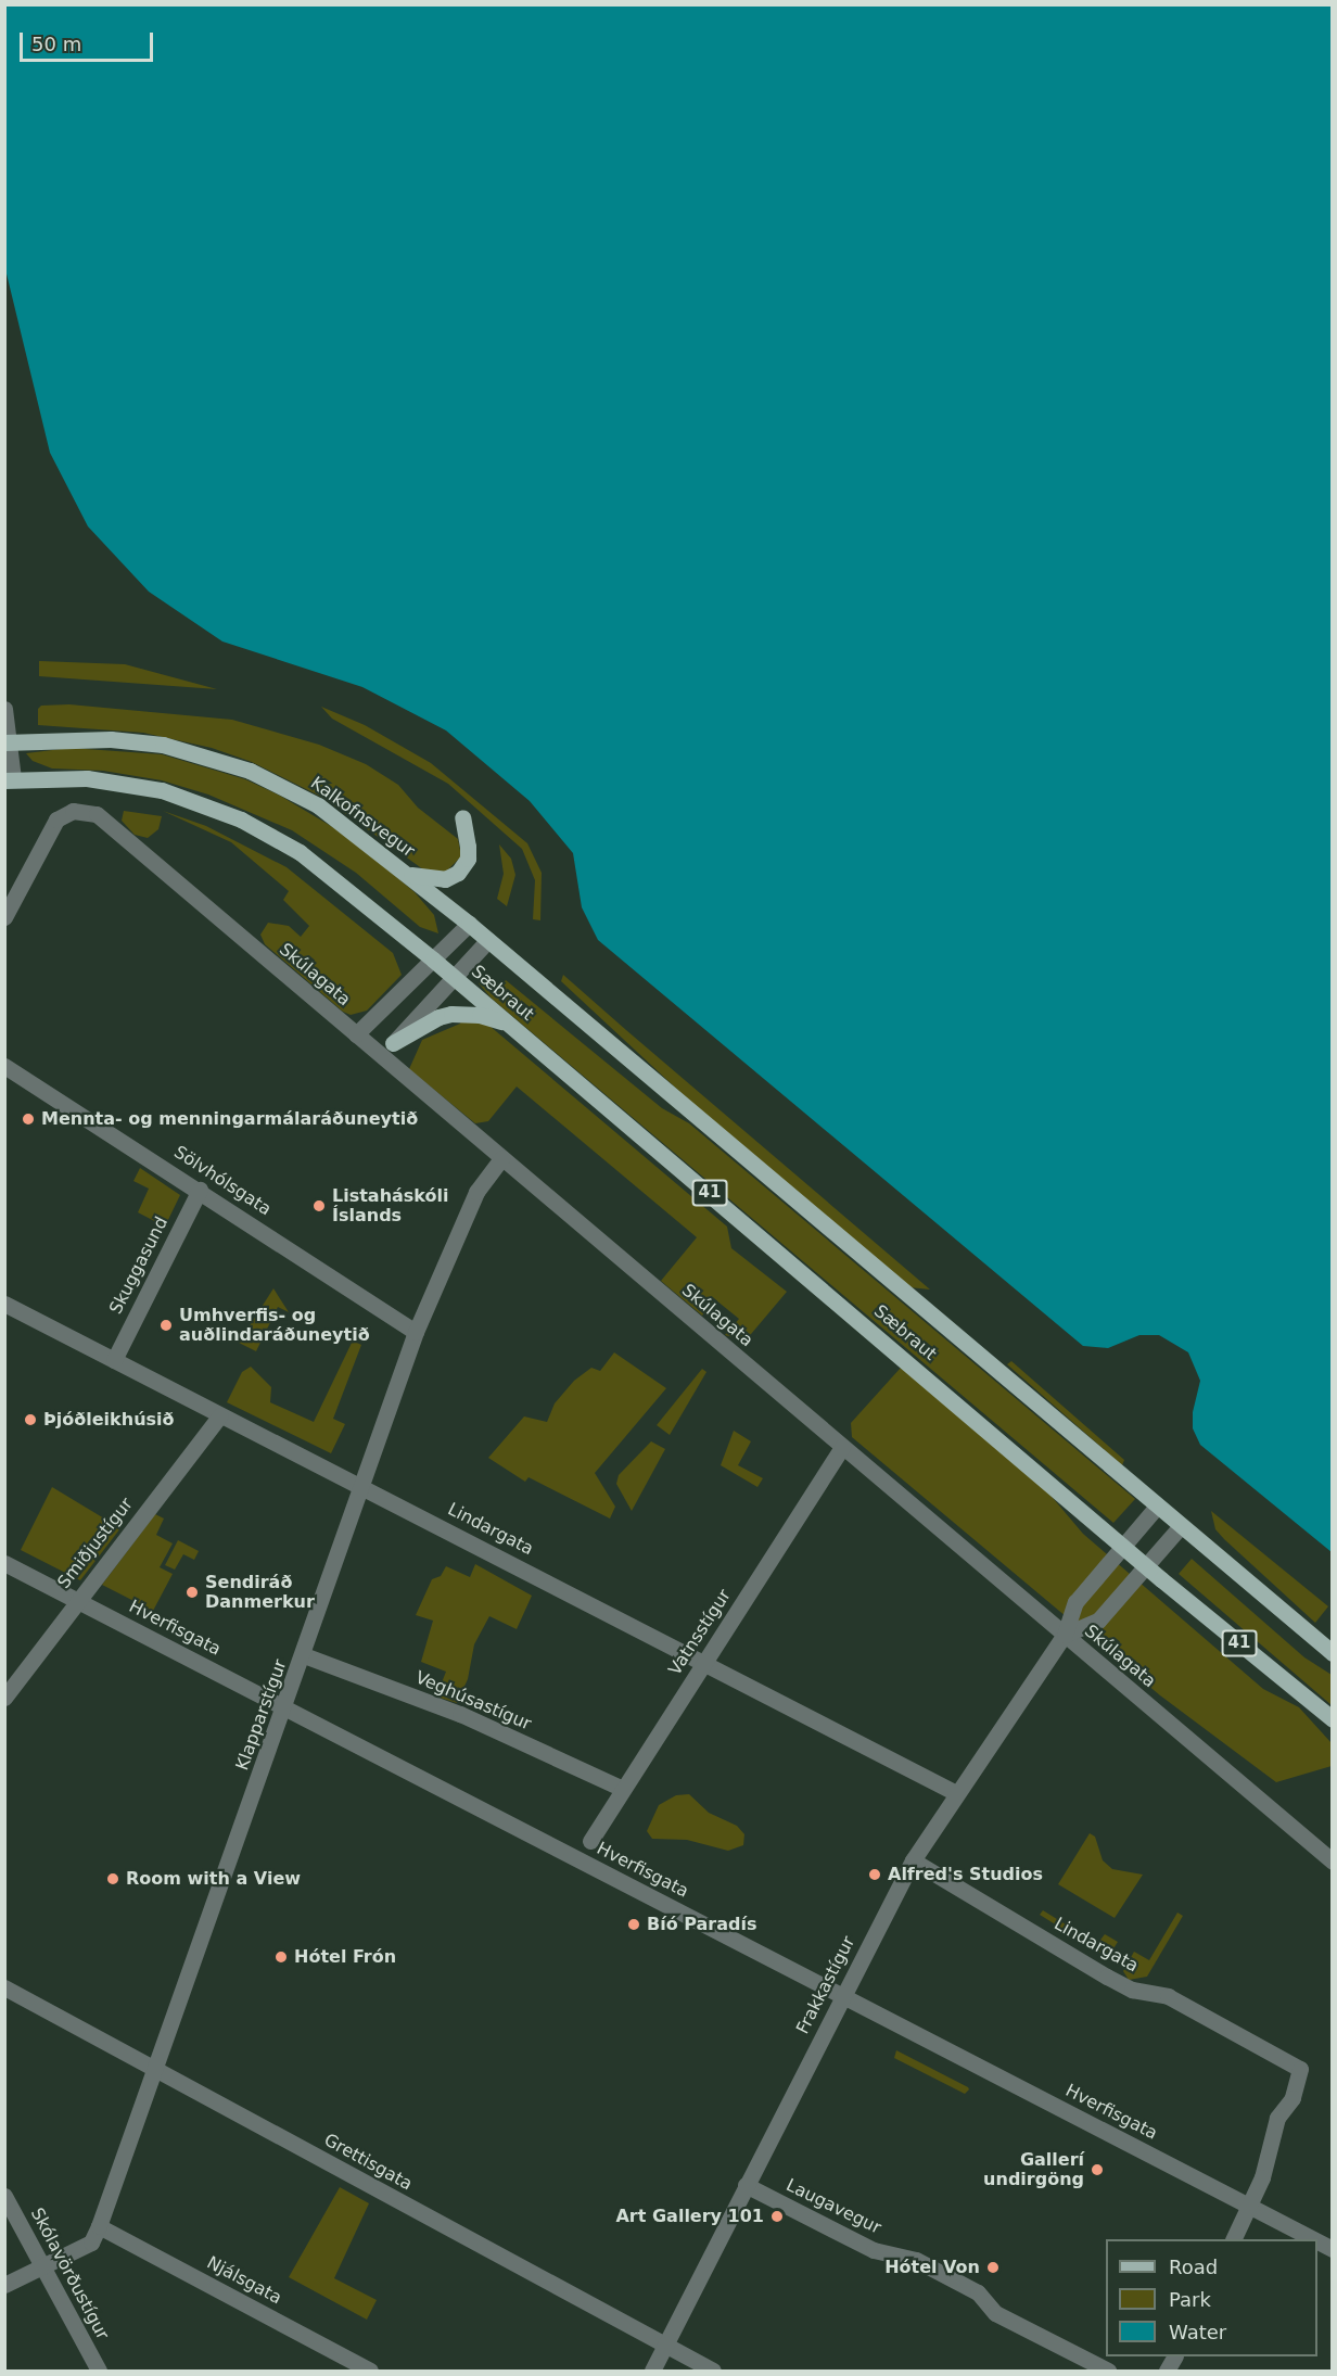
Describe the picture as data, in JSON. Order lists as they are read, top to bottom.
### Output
{
  "streets": {
    "main road": ["Kalkofnsvegur", "Sæbraut", "41"],
    "street": [
      "Skúlagata",
      "Sölvhólsgata",
      "Skuggasund",
      "Lindargata",
      "Smiðjustígur",
      "Hverfisgata",
      "Vatnsstígur",
      "Veghúsastígur",
      "Klapparstígur",
      "Frakkastígur",
      "Grettisgata",
      "Laugavegur",
      "Skólavörðustígur",
      "Njálsgata"
    ]
  },
  "crossings": [
    ["Kalkofnsvegur", "Sæbraut"],
    ["Skúlagata", "Vatnsstígur"],
    ["Skúlagata", "Klapparstígur"],
    ["Skúlagata", "Frakkastígur"],
    ["Sæbraut", "Frakkastígur"],
    ["Sölvhólsgata", "Skuggasund"],
    ["Sölvhólsgata", "Klapparstígur"],
    ["Skuggasund", "Lindargata"],
    ["Lindargata", "Smiðjustígur"],
    ["Lindargata", "Hverfisgata"],
    ["Lindargata", "Vatnsstígur"],
    ["Lindargata", "Klapparstígur"],
    ["Lindargata", "Frakkastígur"],
    ["Smiðjustígur", "Hverfisgata"],
    ["Hverfisgata", "Klapparstígur"],
    ["Hverfisgata", "Frakkastígur"],
    ["Vatnsstígur", "Veghúsastígur"],
    ["Veghúsastígur", "Klapparstígur"],
    ["Klapparstígur", "Grettisgata"],
    ["Klapparstígur", "Skólavörðustígur"],
    ["Klapparstígur", "Njálsgata"],
    ["Frakkastígur", "Grettisgata"],
    ["Frakkastígur", "Laugavegur"]
  ],
  "places": [
    "Mennta- og menningarmálaráðuneytið",
    "Listaháskóli Íslands",
    "Umhverfis- og auðlindaráðuneytið",
    "Þjóðleikhúsið",
    "Sendiráð Danmerkur",
    "Alfred's Studios",
    "Room with a View",
    "Bíó Paradís",
    "Hótel Frón",
    "Gallerí undirgöng",
    "Art Gallery 101",
    "Hótel Von"
  ],
  "legend": ["Road", "Park", "Water"],
  "scale_bar": "50 m"
}
